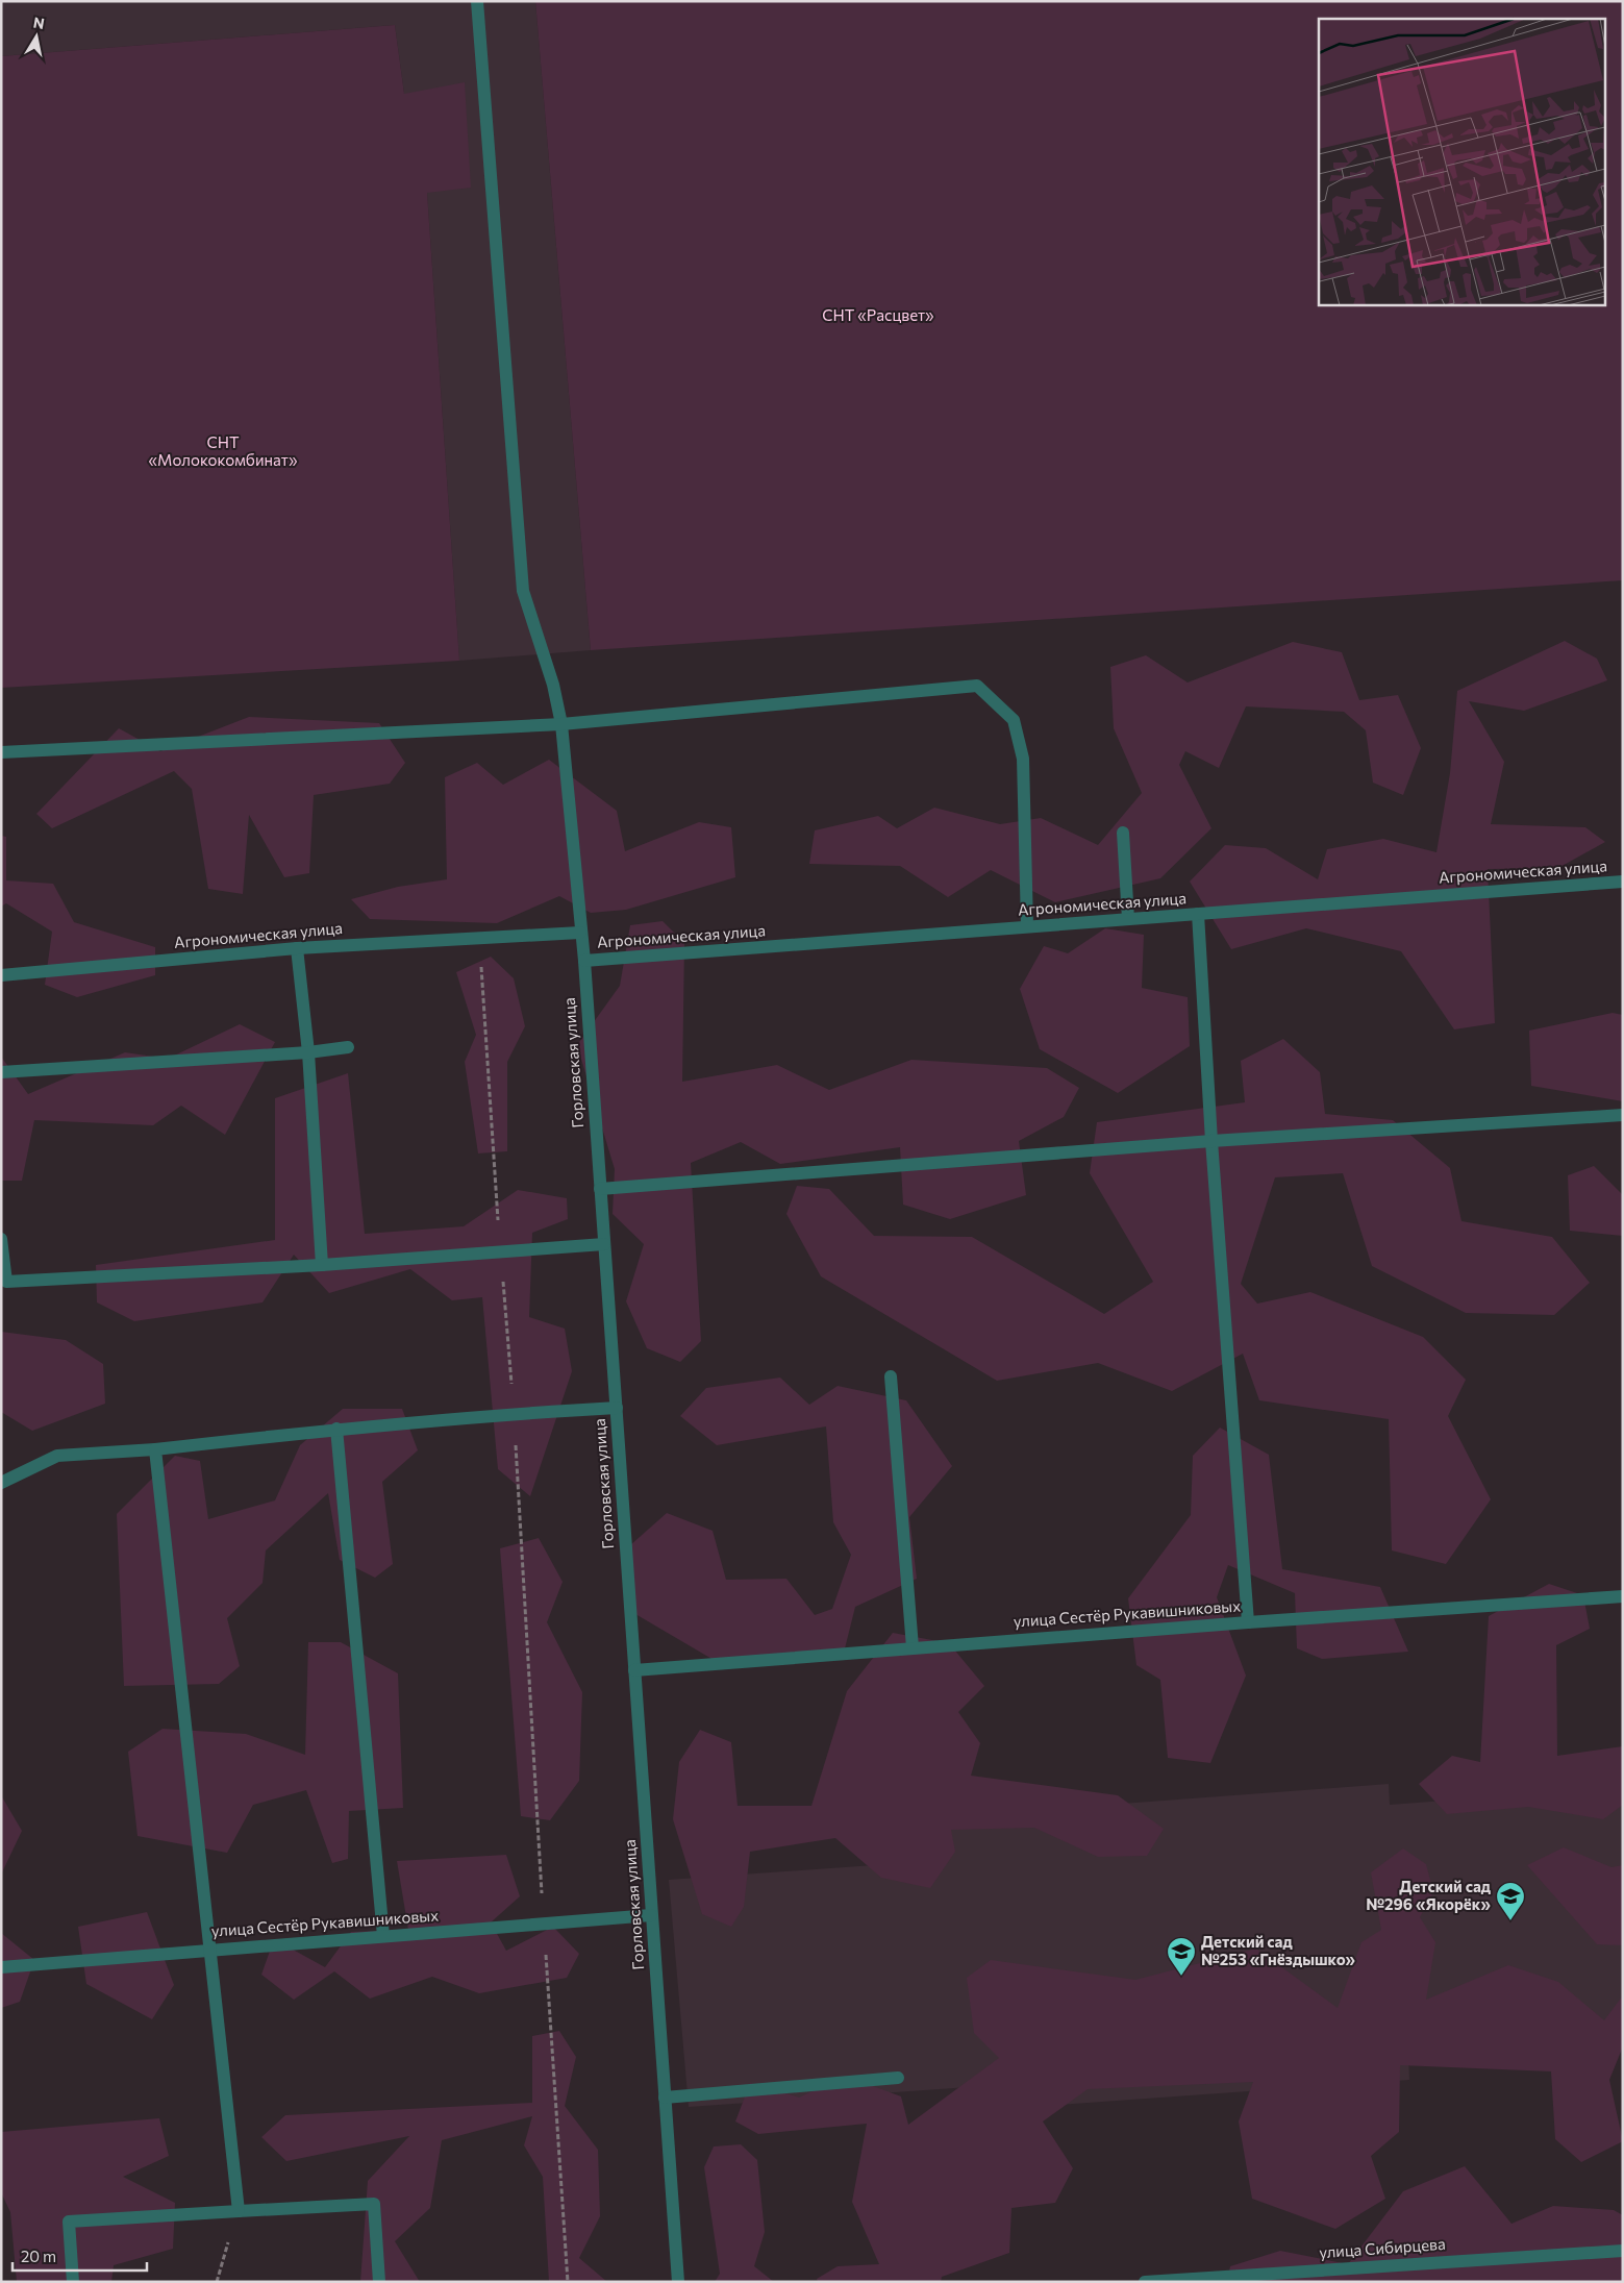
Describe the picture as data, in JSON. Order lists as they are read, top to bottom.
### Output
{
  "streets": {
    "street": [
      "Агрономическая улица",
      "Горловская улица",
      "улица Сестёр Рукавишниковых",
      "улица Сибирцева"
    ]
  },
  "crossings": [
    ["Агрономическая улица", "Горловская улица"],
    ["Горловская улица", "улица Сестёр Рукавишниковых"]
  ],
  "parks": ["СНТ «Расцвет»", "СНТ «Молококомбинат»"],
  "places": {
    "school or university": ["Детский сад №296 «Якорёк»", "Детский сад №253 «Гнёздышко»"]
  },
  "scale_bar": "20 m",
  "north": "top"
}
